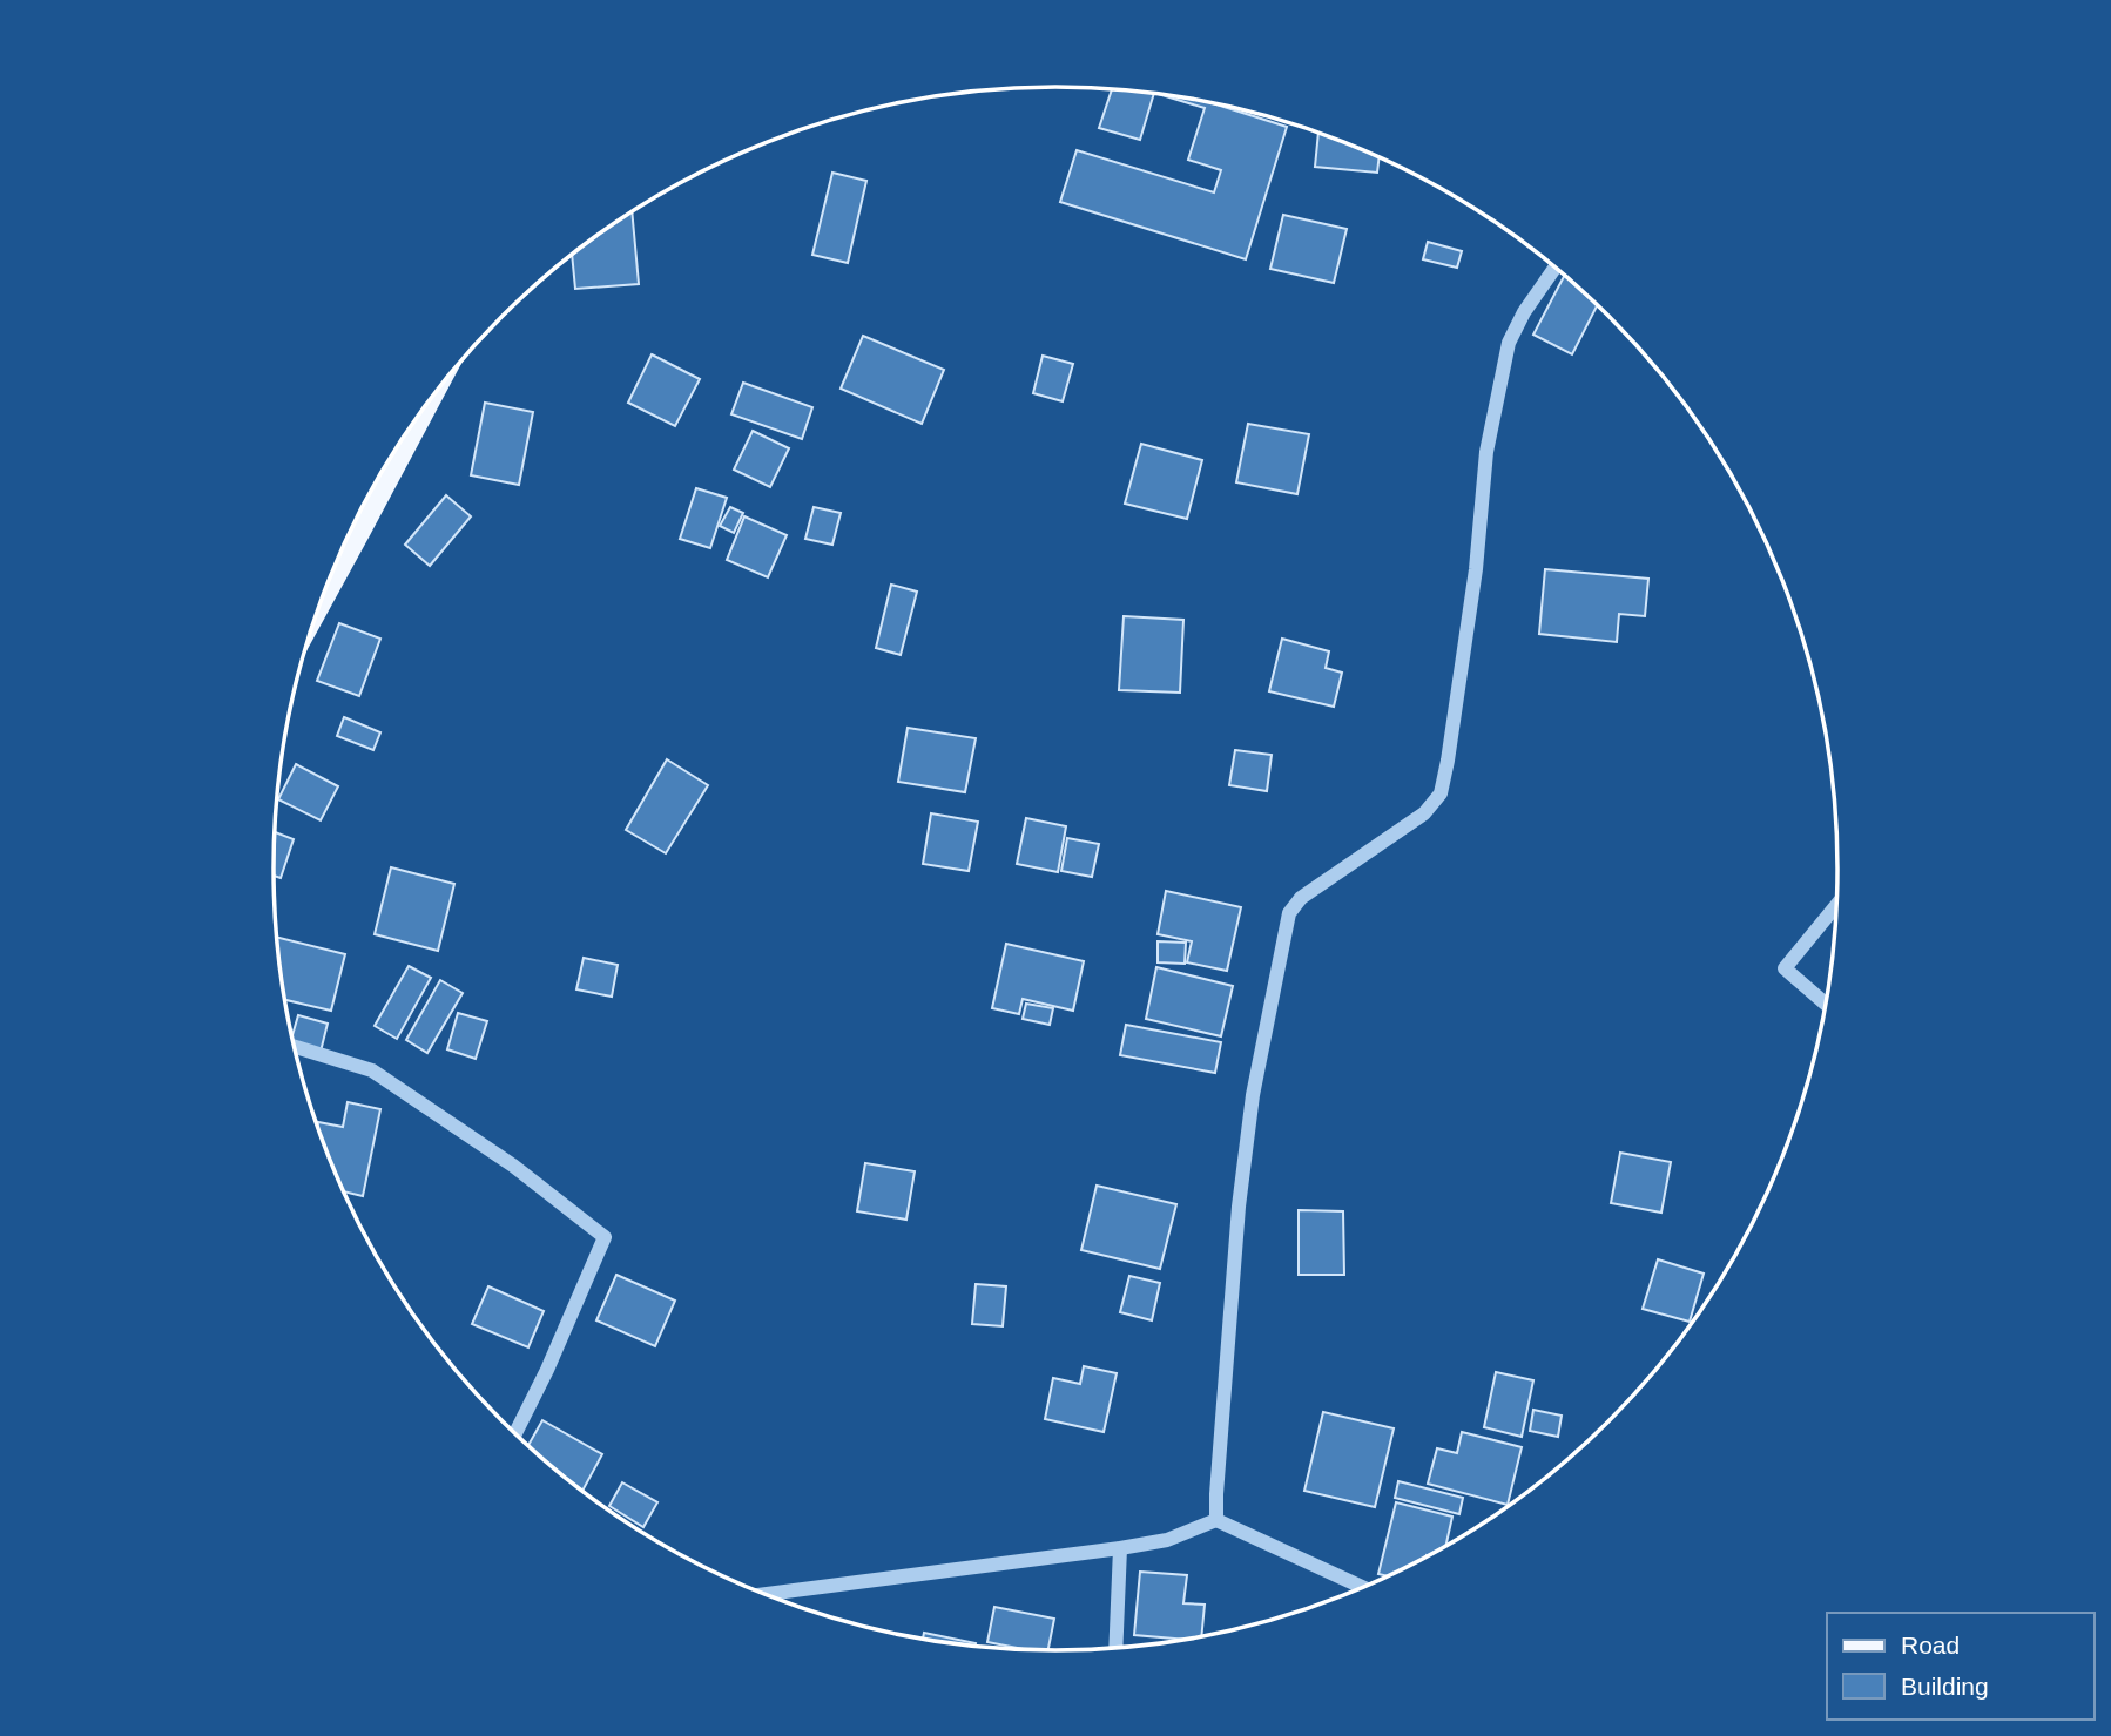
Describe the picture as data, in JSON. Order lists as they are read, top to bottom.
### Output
{
  "legend": ["Road", "Building"]
}
